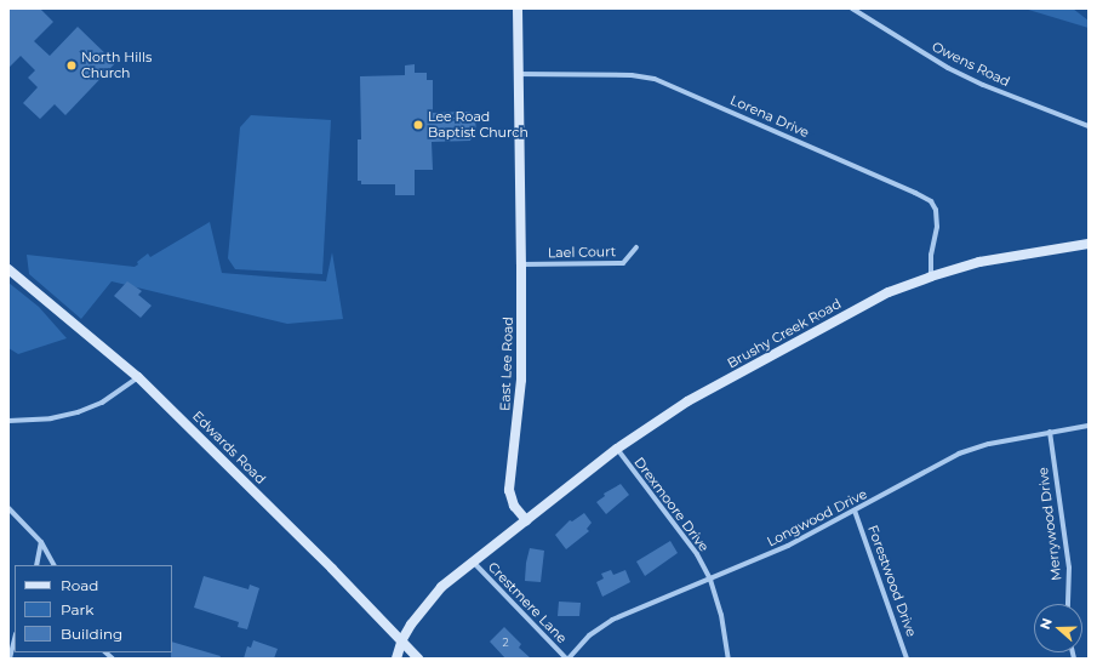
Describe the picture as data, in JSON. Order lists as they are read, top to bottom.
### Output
{
  "streets": {
    "street": [
      "Owens Road",
      "Lorena Drive",
      "Lael Court",
      "Brushy Creek Road",
      "East Lee Road",
      "Edwards Road",
      "Drexmoore Drive",
      "Longwood Drive",
      "Merrywood Drive",
      "Forestwood Drive",
      "Crestmere Lane"
    ]
  },
  "crossings": [
    ["Lorena Drive", "Brushy Creek Road"],
    ["Lorena Drive", "East Lee Road"],
    ["Lael Court", "East Lee Road"],
    ["Brushy Creek Road", "East Lee Road"],
    ["Brushy Creek Road", "Drexmoore Drive"],
    ["Drexmoore Drive", "Longwood Drive"],
    ["Longwood Drive", "Merrywood Drive"],
    ["Longwood Drive", "Forestwood Drive"],
    ["Longwood Drive", "Crestmere Lane"]
  ],
  "places": ["North Hills Church", "Lee Road Baptist Church"],
  "house_numbers": ["2"],
  "legend": ["Road", "Park", "Building"],
  "north": "left"
}
